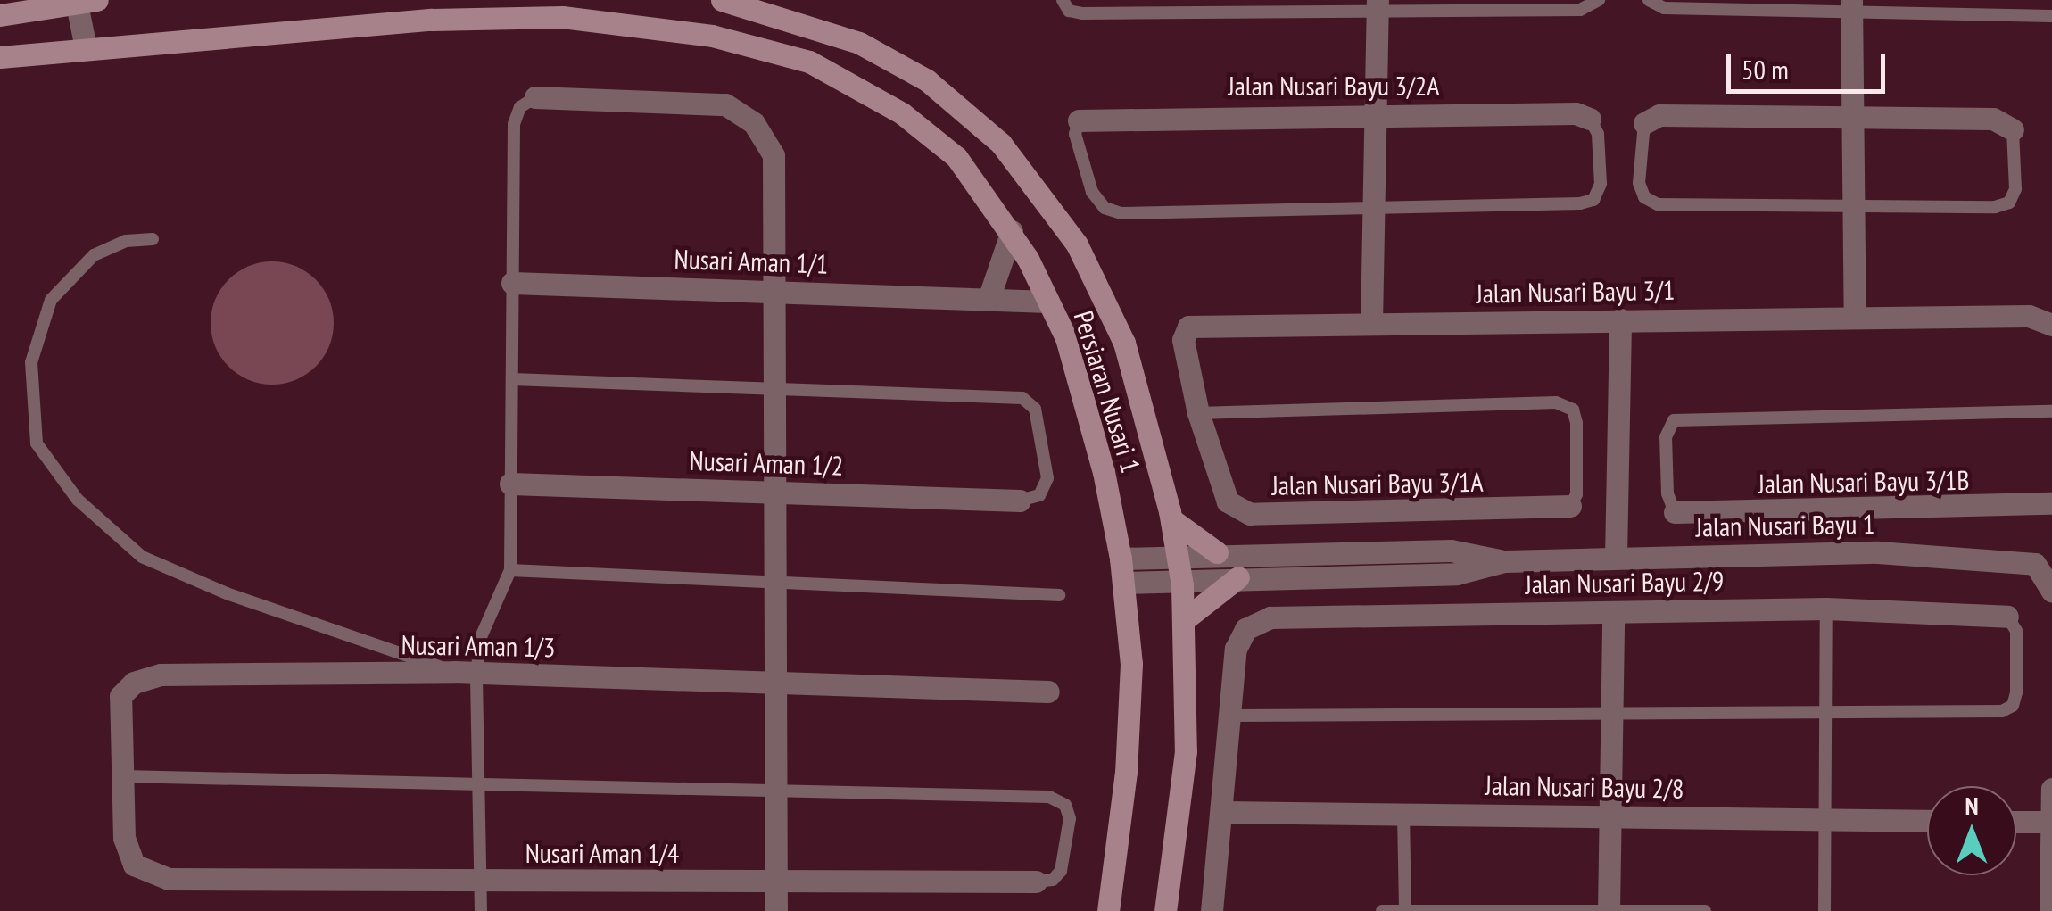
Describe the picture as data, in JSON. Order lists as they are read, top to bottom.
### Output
{
  "streets": {
    "main road": ["Persiaran Nusari 1"],
    "street": [
      "Jalan Nusari Bayu 3/2A",
      "Nusari Aman 1/1",
      "Jalan Nusari Bayu 3/1",
      "Nusari Aman 1/2",
      "Jalan Nusari Bayu 3/1B",
      "Jalan Nusari Bayu 3/1A",
      "Jalan Nusari Bayu 1",
      "Jalan Nusari Bayu 2/9",
      "Nusari Aman 1/3",
      "Jalan Nusari Bayu 2/8",
      "Nusari Aman 1/4"
    ]
  },
  "crossings": [
    ["Nusari Aman 1/1", "Persiaran Nusari 1"],
    ["Jalan Nusari Bayu 3/1", "Jalan Nusari Bayu 3/1A"],
    ["Persiaran Nusari 1", "Jalan Nusari Bayu 1"],
    ["Nusari Aman 1/3", "Nusari Aman 1/4"]
  ],
  "scale_bar": "50 m",
  "north": "top"
}
